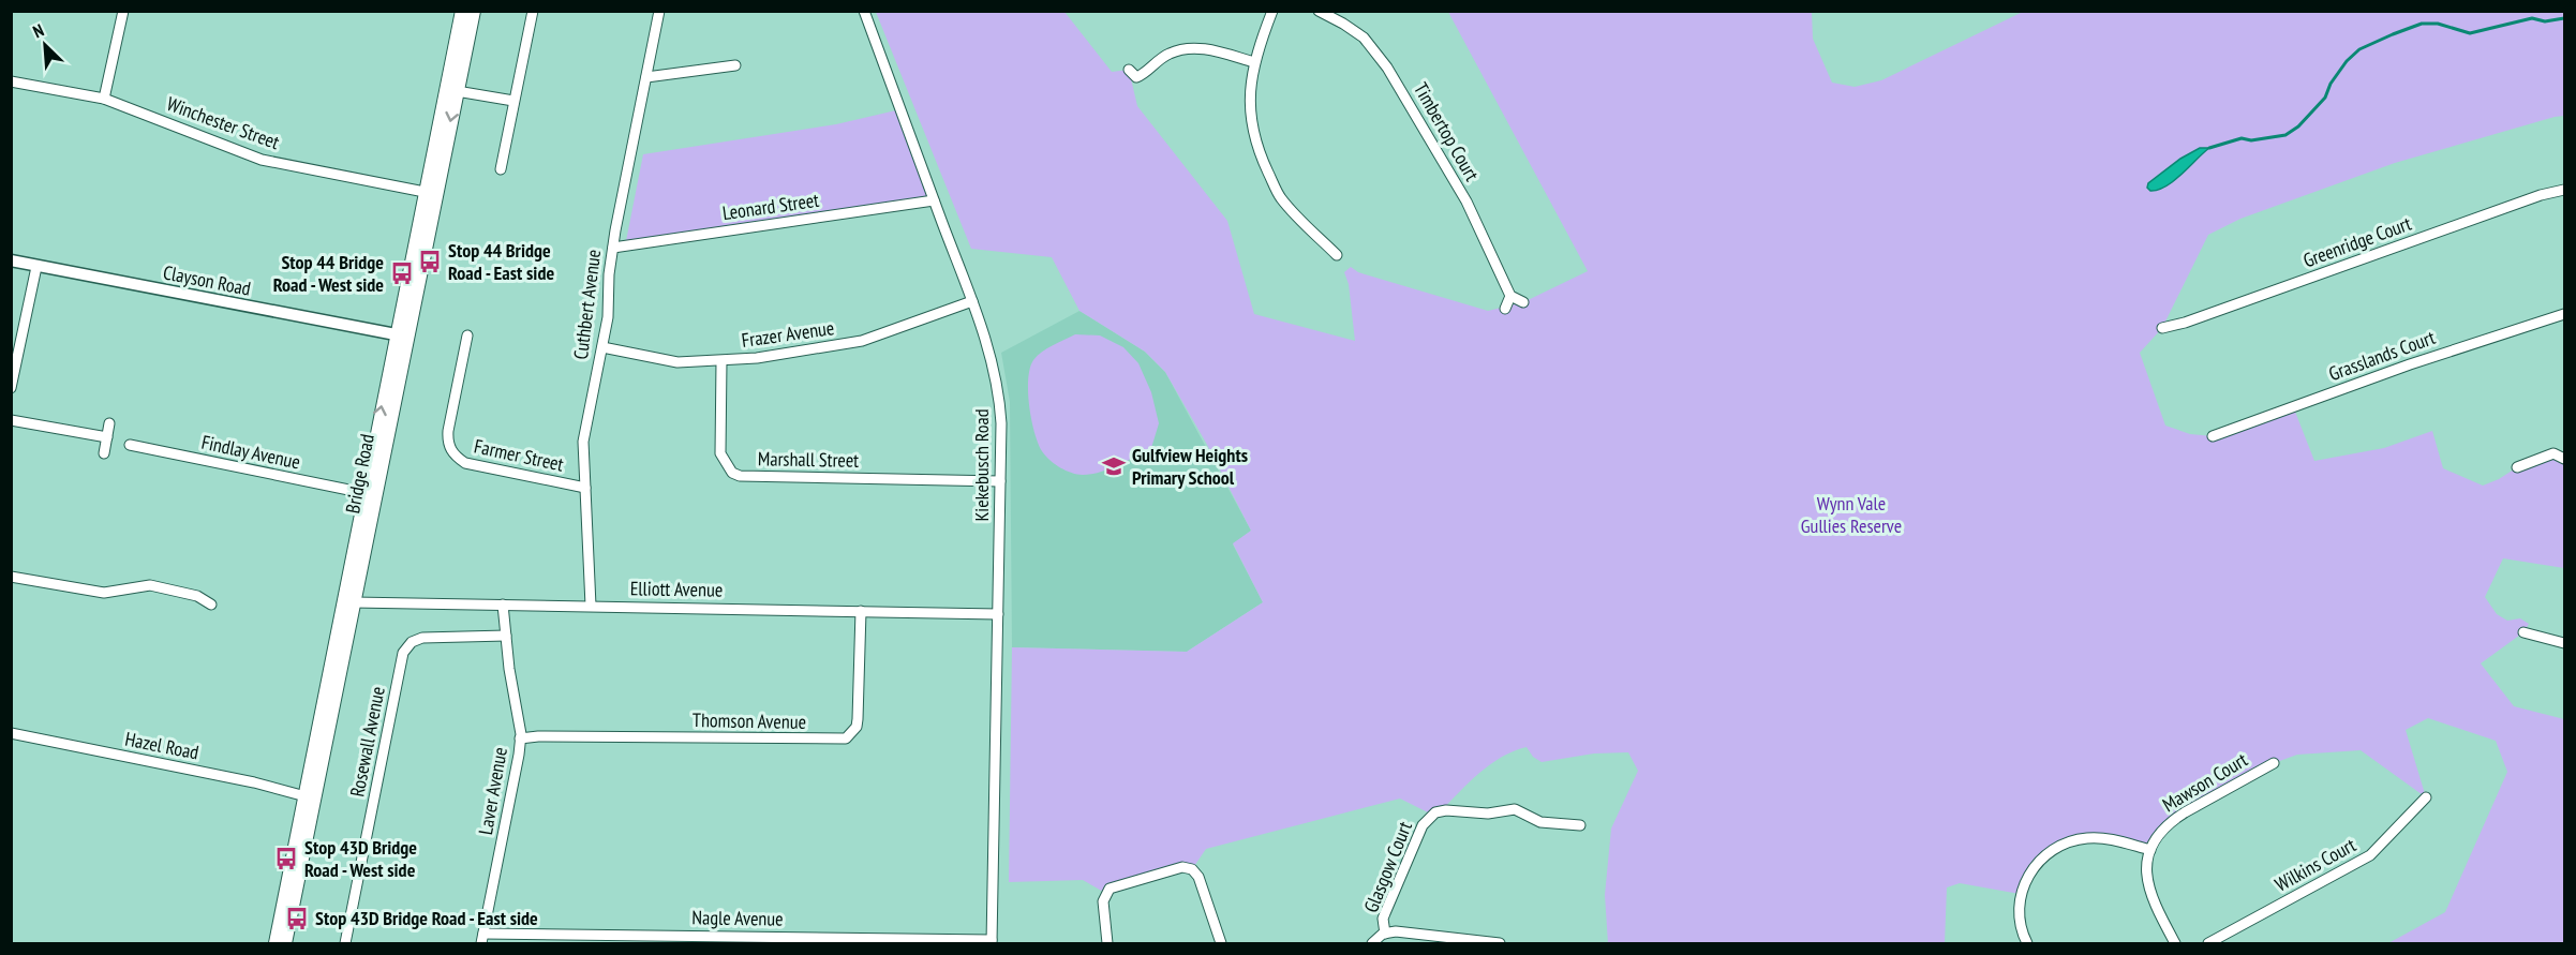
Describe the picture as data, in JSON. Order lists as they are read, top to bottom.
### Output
{
  "streets": {
    "main road": ["Bridge Road"],
    "street": [
      "Winchester Street",
      "Timbertop Court",
      "Leonard Street",
      "Greenridge Court",
      "Clayson Road",
      "Cuthbert Avenue",
      "Frazer Avenue",
      "Grasslands Court",
      "Findlay Avenue",
      "Farmer Street",
      "Marshall Street",
      "Kiekebusch Road",
      "Elliott Avenue",
      "Thomson Avenue",
      "Rosewall Avenue",
      "Hazel Road",
      "Mawson Court",
      "Laver Avenue",
      "Wilkins Court",
      "Glasgow Court",
      "Nagle Avenue"
    ]
  },
  "crossings": [
    ["Winchester Street", "Bridge Road"],
    ["Leonard Street", "Cuthbert Avenue"],
    ["Leonard Street", "Kiekebusch Road"],
    ["Clayson Road", "Bridge Road"],
    ["Cuthbert Avenue", "Frazer Avenue"],
    ["Cuthbert Avenue", "Farmer Street"],
    ["Cuthbert Avenue", "Elliott Avenue"],
    ["Frazer Avenue", "Marshall Street"],
    ["Frazer Avenue", "Kiekebusch Road"],
    ["Findlay Avenue", "Bridge Road"],
    ["Marshall Street", "Kiekebusch Road"],
    ["Kiekebusch Road", "Elliott Avenue"],
    ["Kiekebusch Road", "Nagle Avenue"],
    ["Bridge Road", "Elliott Avenue"],
    ["Bridge Road", "Hazel Road"],
    ["Elliott Avenue", "Thomson Avenue"],
    ["Elliott Avenue", "Laver Avenue"],
    ["Thomson Avenue", "Laver Avenue"],
    ["Rosewall Avenue", "Laver Avenue"],
    ["Laver Avenue", "Nagle Avenue"]
  ],
  "parks": ["Wynn Vale Gullies Reserve"],
  "places": {
    "bus stop": [
      "Stop 44 Bridge Road - East side",
      "Stop 44 Bridge Road - West side",
      "Stop 43D Bridge Road - West side",
      "Stop 43D Bridge Road - East side"
    ],
    "school or university": ["Gulfview Heights Primary School"]
  },
  "north": "top left"
}
